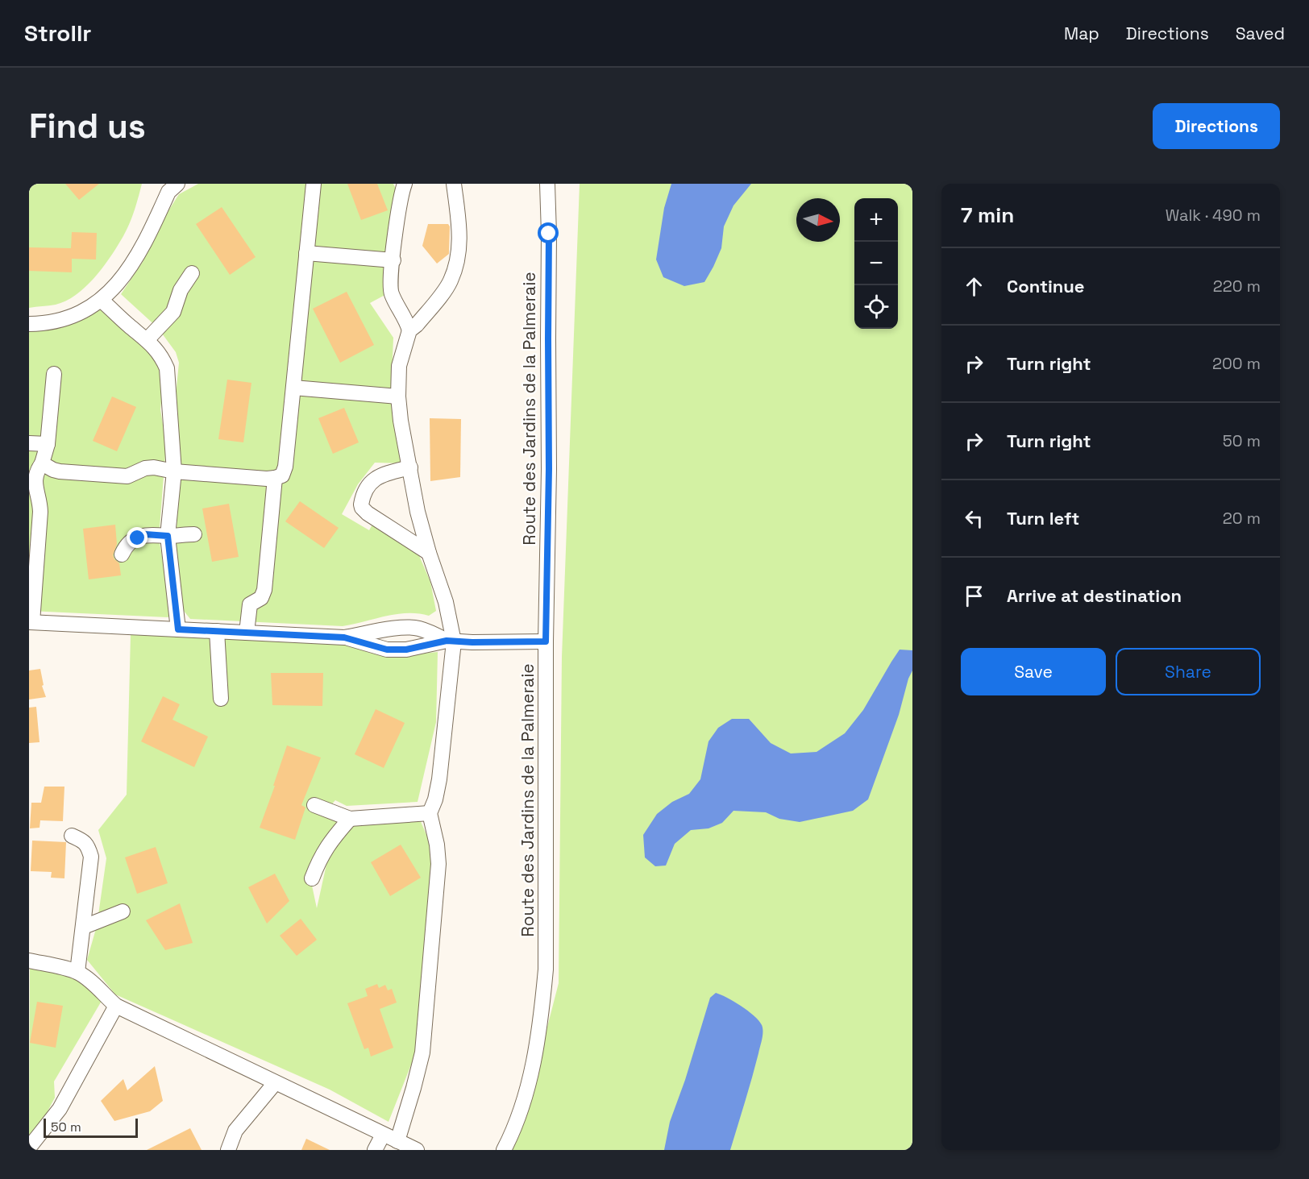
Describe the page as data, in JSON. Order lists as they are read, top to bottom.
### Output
{
  "streets": {
    "street": ["Route des Jardins de la Palmeraie"]
  },
  "scale_bar": "50 m",
  "north": "right",
  "page": {
    "header": "Strollr",
    "nav": ["Map", "Directions", "Saved"],
    "buttons": [
      "Directions",
      ["Save", "Share"]
    ],
    "title": "Find us",
    "heading": ["7 min", "Walk · 490 m"],
    "map_buttons": ["+", "−"],
    "list": [
      ["Continue", "220 m"],
      ["Turn right", "200 m"],
      ["Turn right", "50 m"],
      ["Turn left", "20 m"],
      "Arrive at destination"
    ],
    "scale": "50 m"
  }
}
